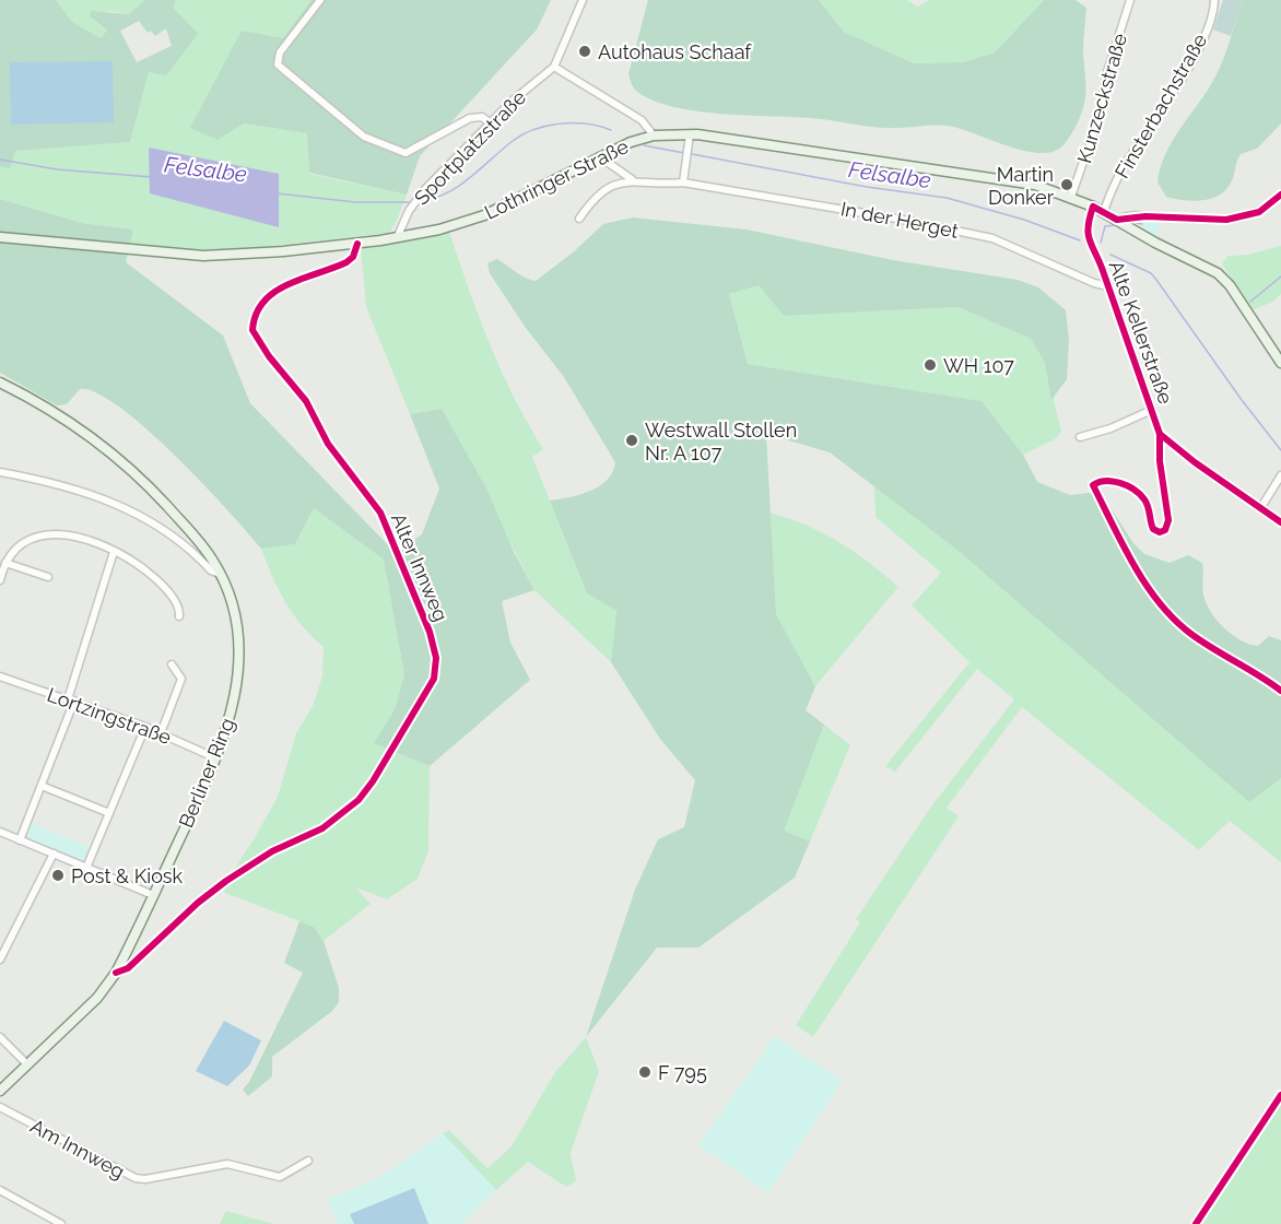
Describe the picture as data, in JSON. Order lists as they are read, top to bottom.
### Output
{
  "streets": {
    "main road": ["Lothringer Straße", "Berliner Ring"],
    "street": [
      "Kunzeckstraße",
      "Finsterbachstraße",
      "Sportplatzstraße",
      "In der Herget",
      "Alte Kellerstraße",
      "Alter Innweg",
      "Lortzingstraße",
      "Am Innweg"
    ]
  },
  "crossings": [
    ["Kunzeckstraße", "Lothringer Straße"],
    ["Finsterbachstraße", "Lothringer Straße"],
    ["Sportplatzstraße", "Lothringer Straße"],
    ["Lothringer Straße", "In der Herget"],
    ["Lothringer Straße", "Alte Kellerstraße"],
    ["Lothringer Straße", "Alter Innweg"],
    ["In der Herget", "Alte Kellerstraße"],
    ["Alter Innweg", "Berliner Ring"],
    ["Lortzingstraße", "Berliner Ring"]
  ],
  "water": ["Felsalbe"],
  "places": [
    "Autohaus Schaaf",
    "Martin Donker",
    "WH 107",
    "Westwall Stollen Nr. A 107",
    "Post & Kiosk",
    "F 795"
  ]
}
